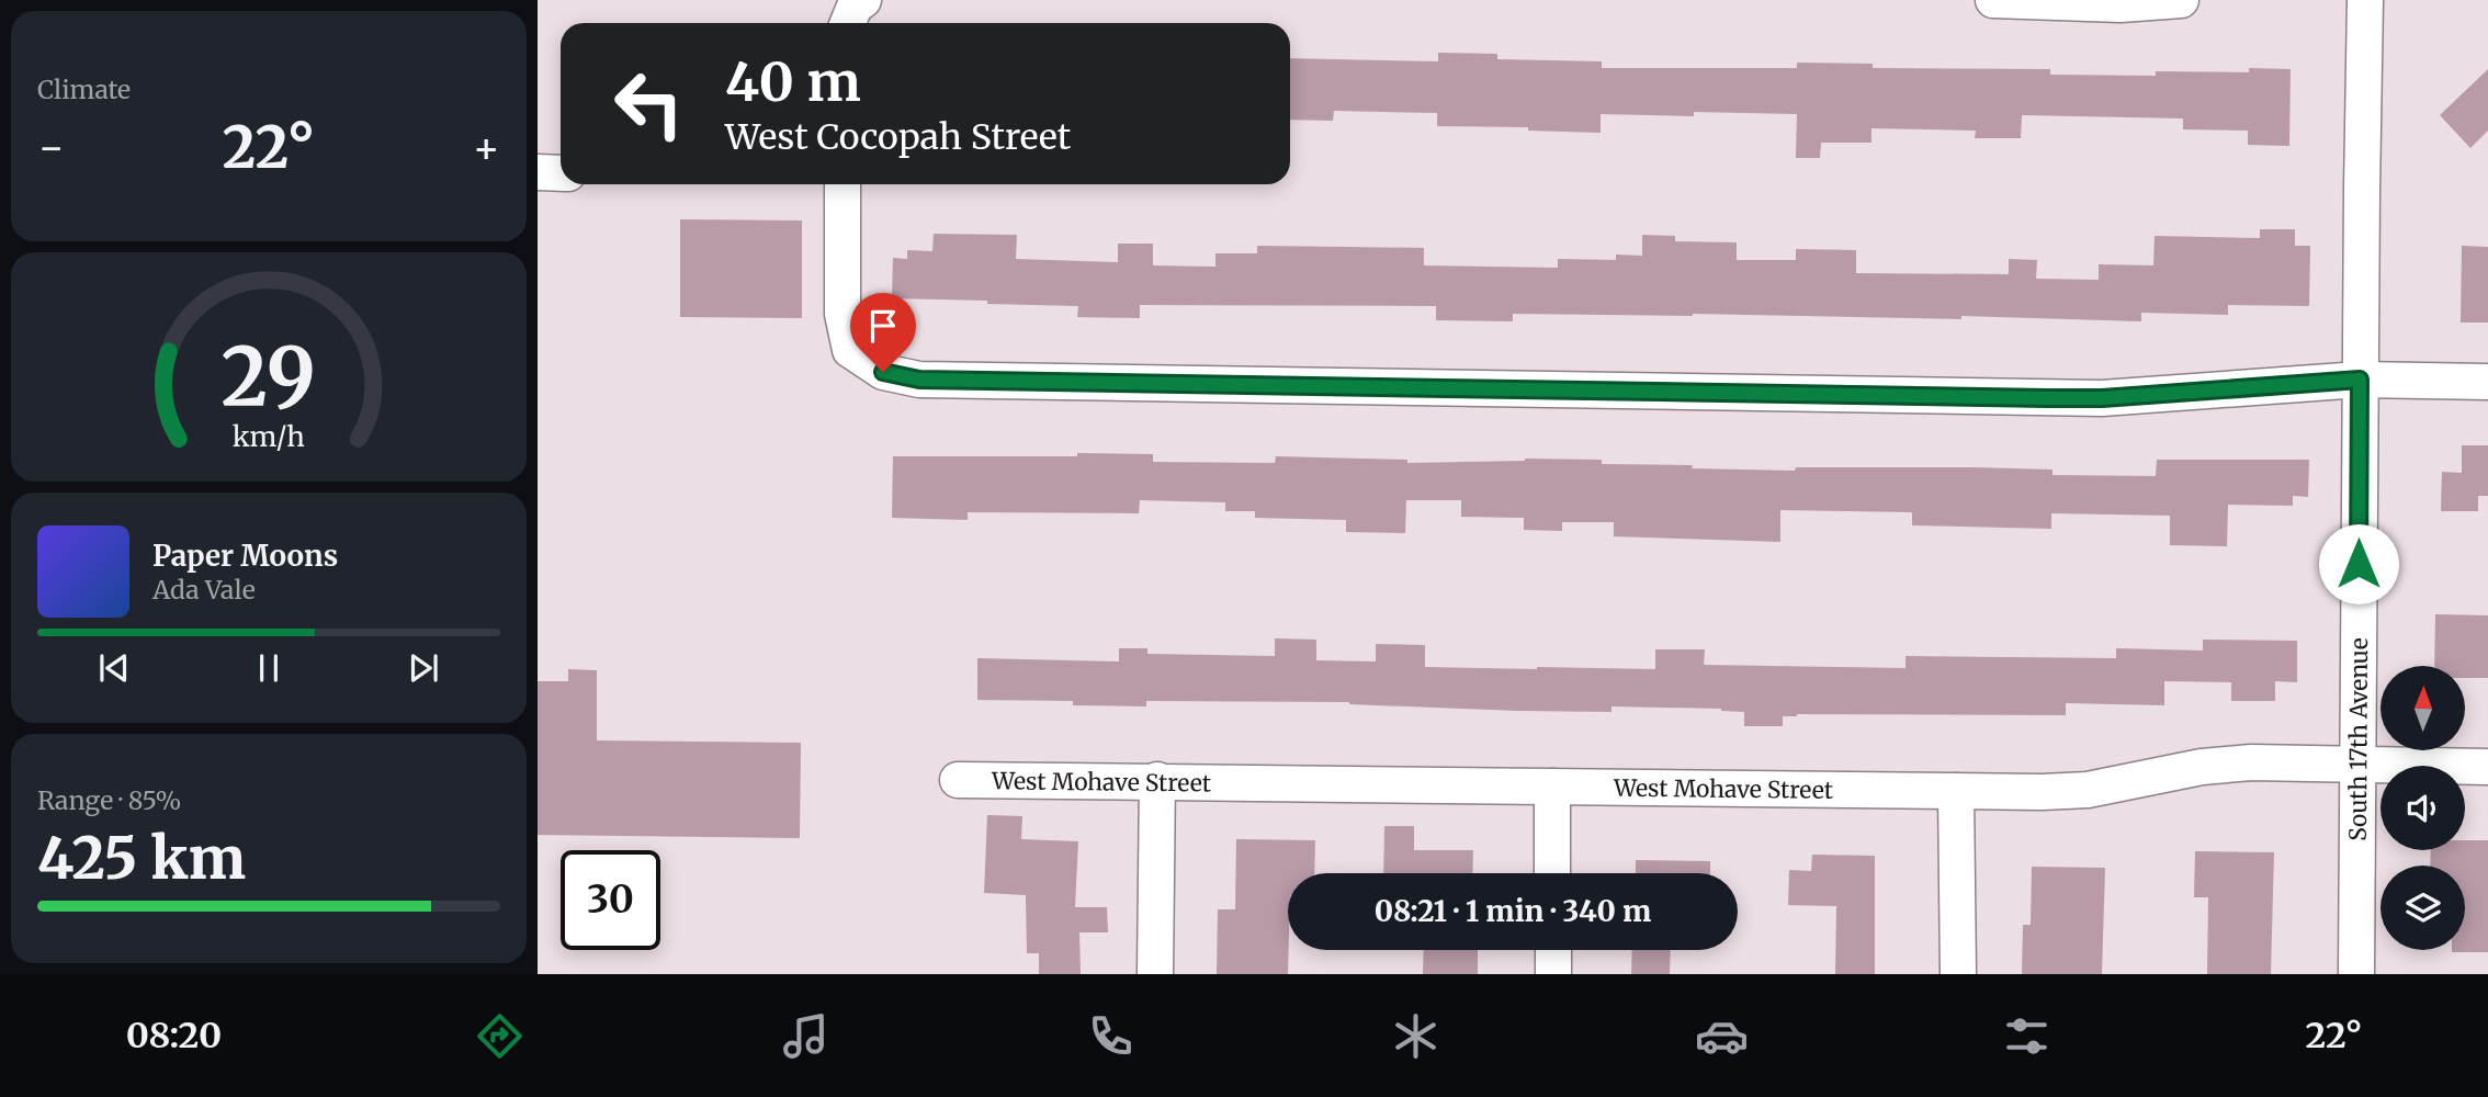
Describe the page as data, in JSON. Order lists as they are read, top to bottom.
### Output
{
  "streets": {
    "street": ["South 17th Avenue", "West Mohave Street"]
  },
  "crossings": [
    ["South 17th Avenue", "West Mohave Street"]
  ],
  "north": "top",
  "page": {
    "tile": [
      "Climate",
      ["Range · 85%", "425 km"]
    ],
    "turn": ["40 m", "West Cocopah Street"],
    "heat": ["−", "22°", "+"],
    "song": ["Paper Moons", "Ada Vale"],
    "limit": "30",
    "trip": "08:21 · 1 min · 340 m",
    "tabs": ["08:20", "22°"],
    "gauge": ["29", "km/h"]
  }
}
